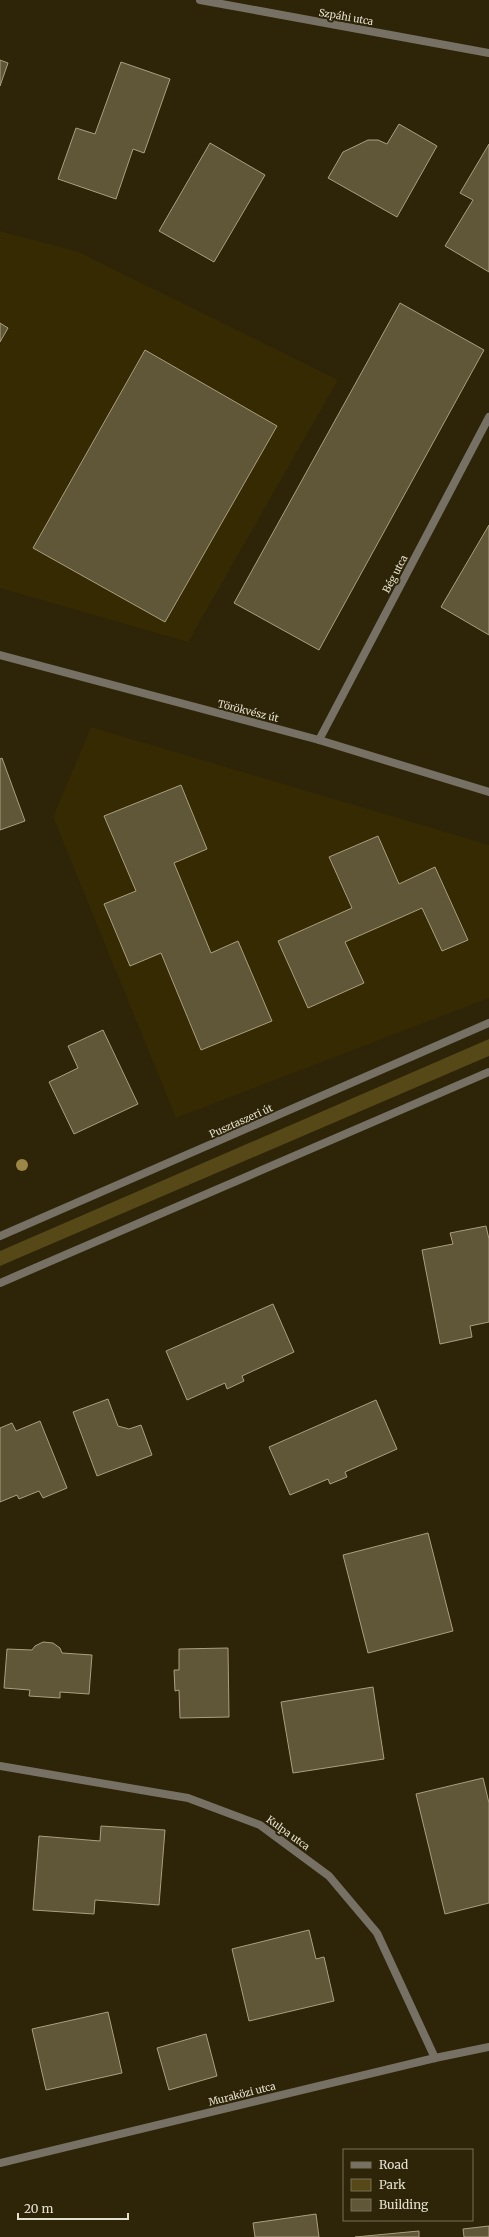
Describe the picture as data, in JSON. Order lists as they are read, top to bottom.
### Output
{
  "streets": {
    "street": [
      "Szpáhi utca",
      "Bég utca",
      "Törökvész út",
      "Pusztaszeri út",
      "Kulpa utca",
      "Muraközi utca"
    ]
  },
  "crossings": [
    ["Bég utca", "Törökvész út"],
    ["Kulpa utca", "Muraközi utca"]
  ],
  "legend": ["Road", "Park", "Building"],
  "scale_bar": "20 m"
}
